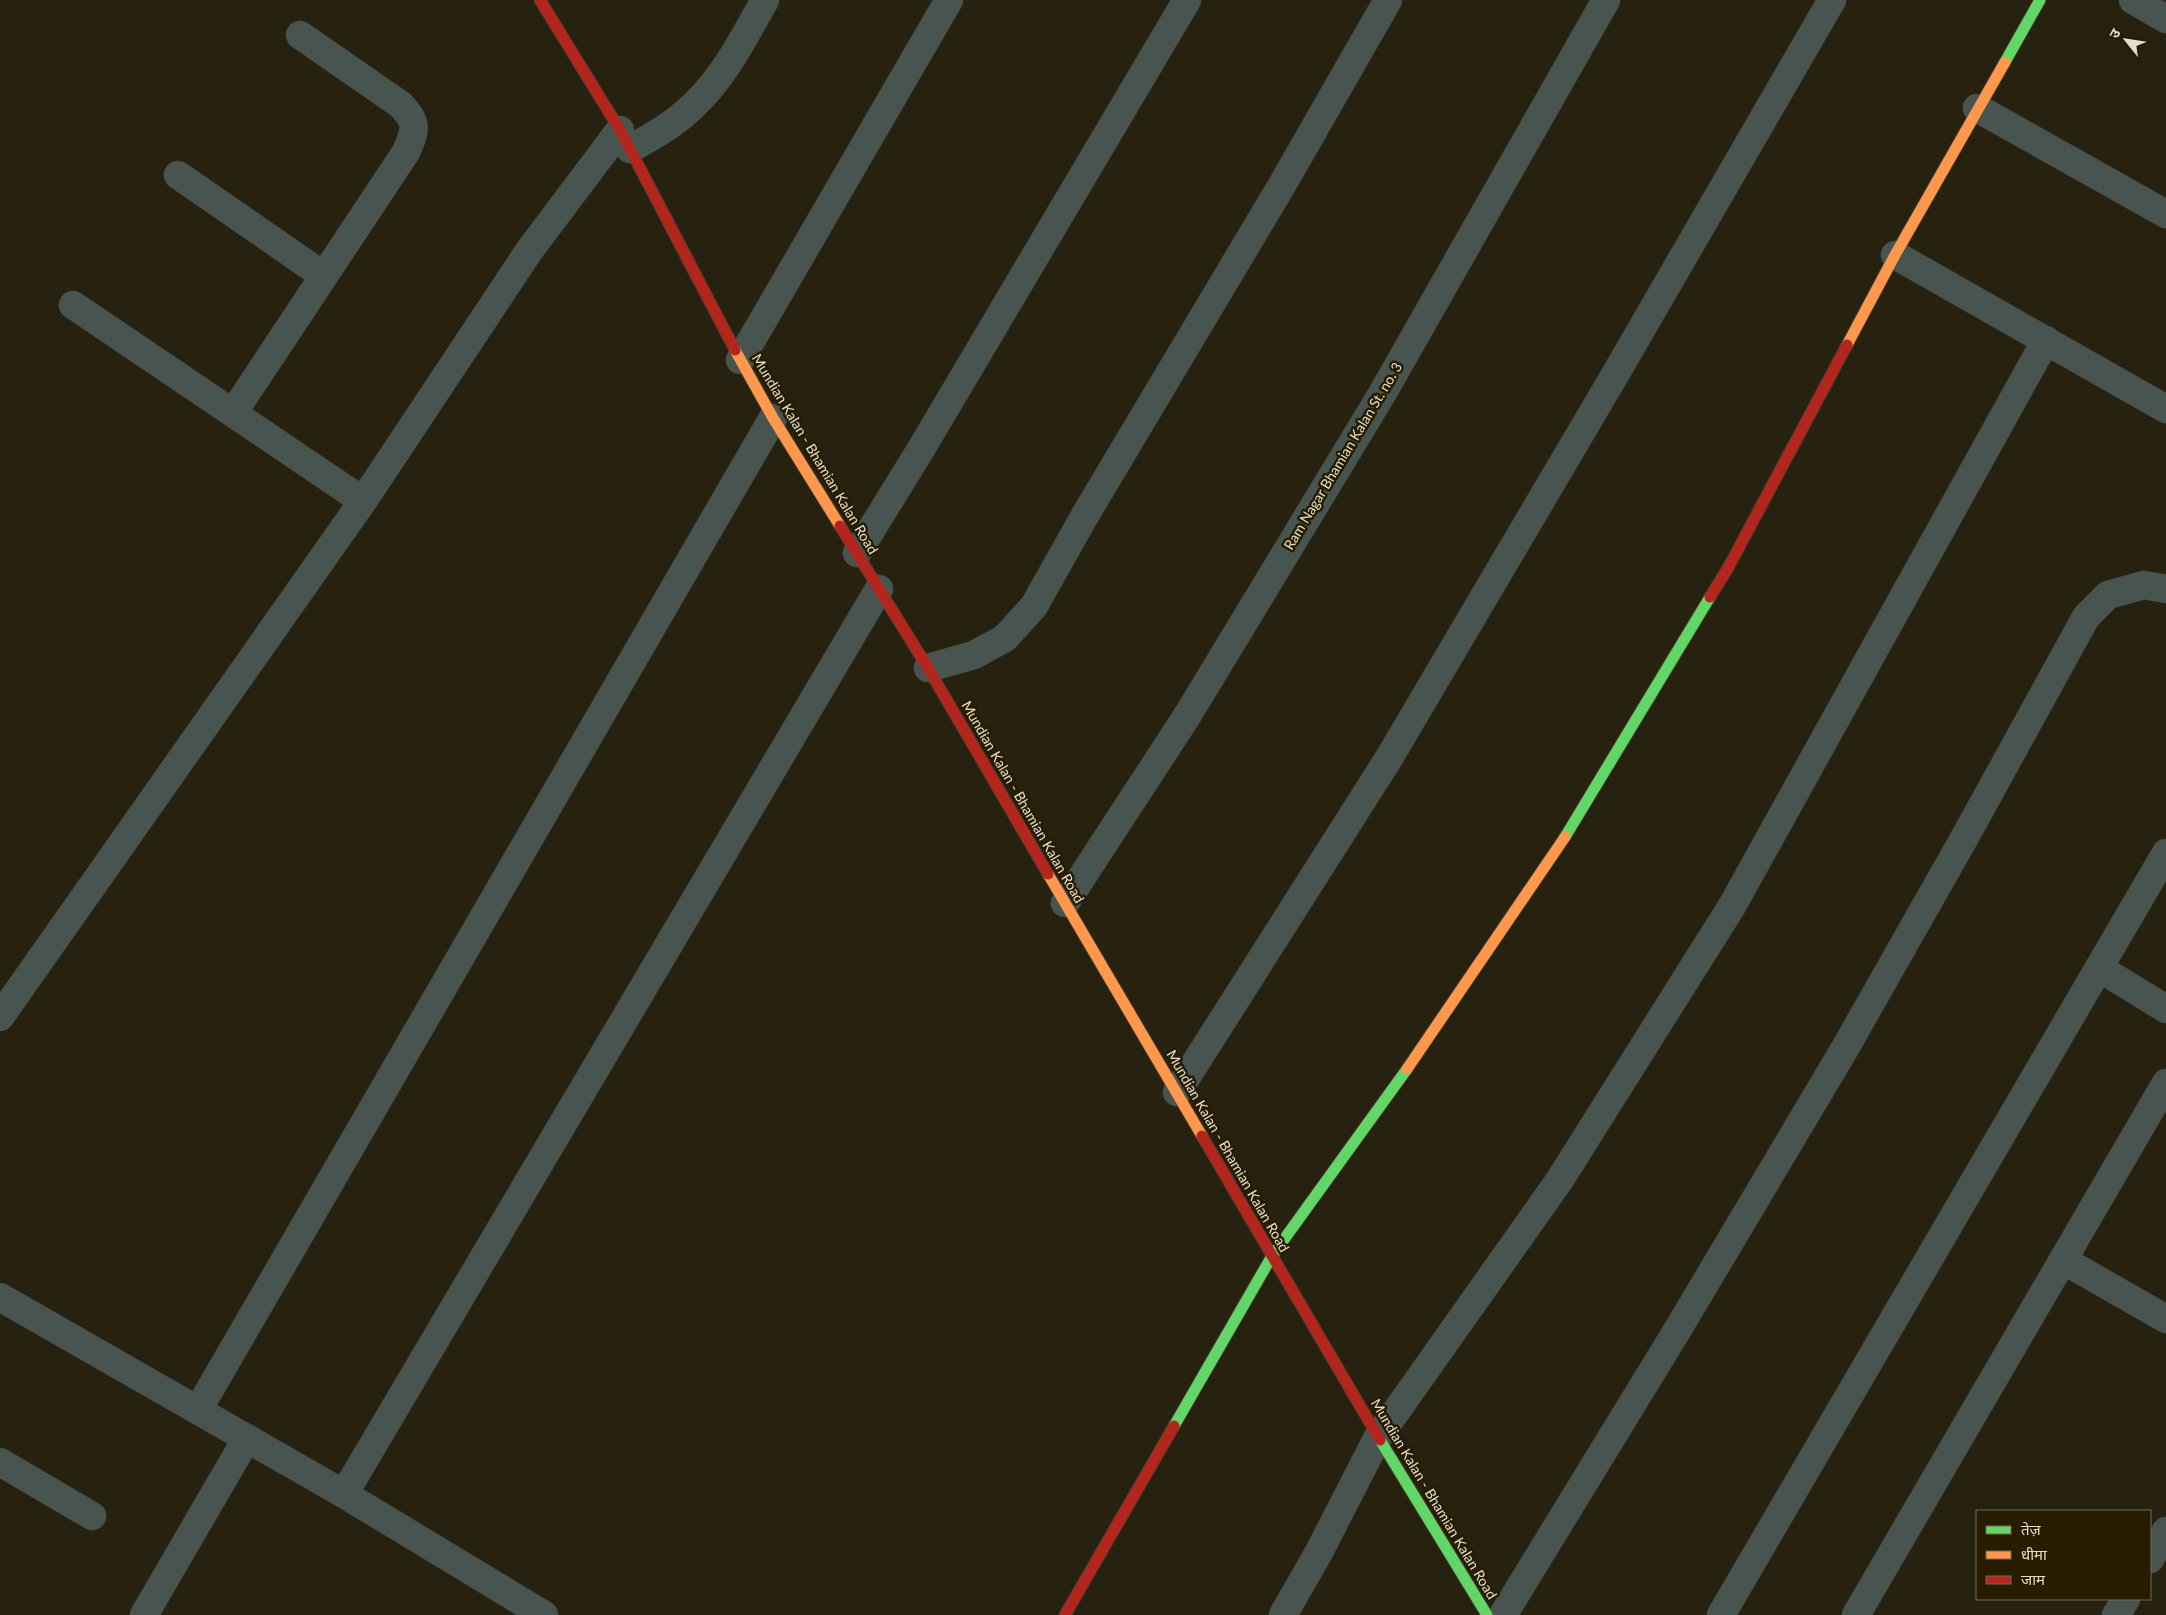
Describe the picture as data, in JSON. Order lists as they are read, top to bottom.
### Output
{
  "streets": {
    "street": ["Mundian Kalan - Bhamian Kalan Road", "Ram Nagar Bhamian Kalan St. no. 3"]
  },
  "crossings": [
    ["Mundian Kalan - Bhamian Kalan Road", "Ram Nagar Bhamian Kalan St. no. 3"]
  ],
  "legend": ["तेज़", "धीमा", "जाम"],
  "north": "top left"
}
